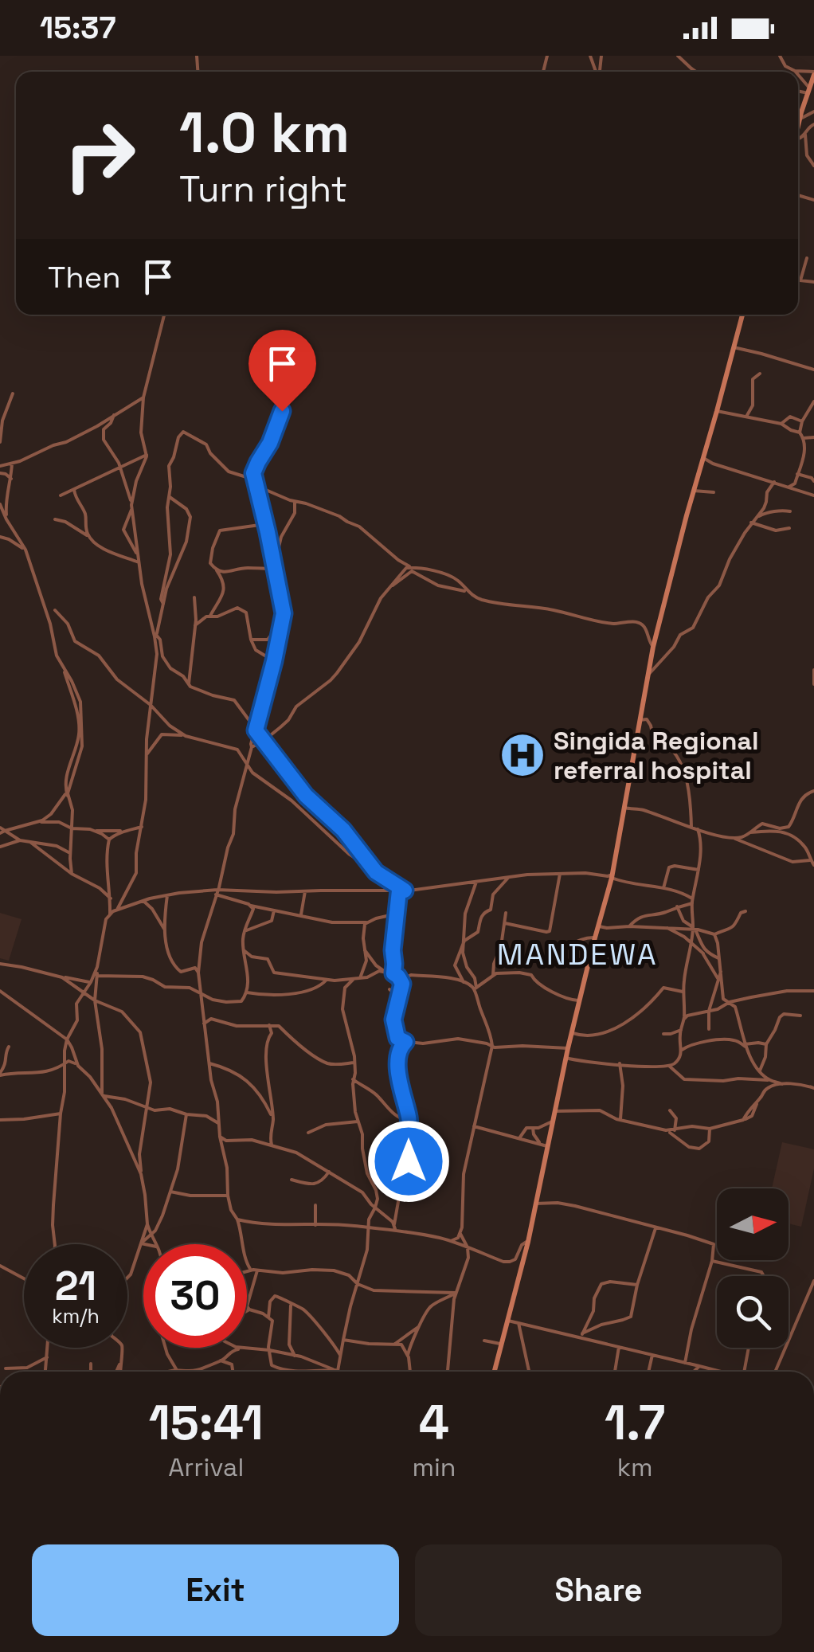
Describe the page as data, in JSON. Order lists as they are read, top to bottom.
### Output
{
  "districts": ["MANDEWA"],
  "places": {
    "hospital": ["Singida Regional referral hospital"]
  },
  "north": "right",
  "page": {
    "status": "15:37",
    "turn": ["1.0 km", "Turn right"],
    "then": "Then",
    "speed": "21 km/h",
    "limit": "30",
    "eta": [
      "15:41",
      "Arrival",
      "4",
      "min",
      "1.7",
      "km"
    ],
    "buttons": ["Exit", "Share"]
  }
}
